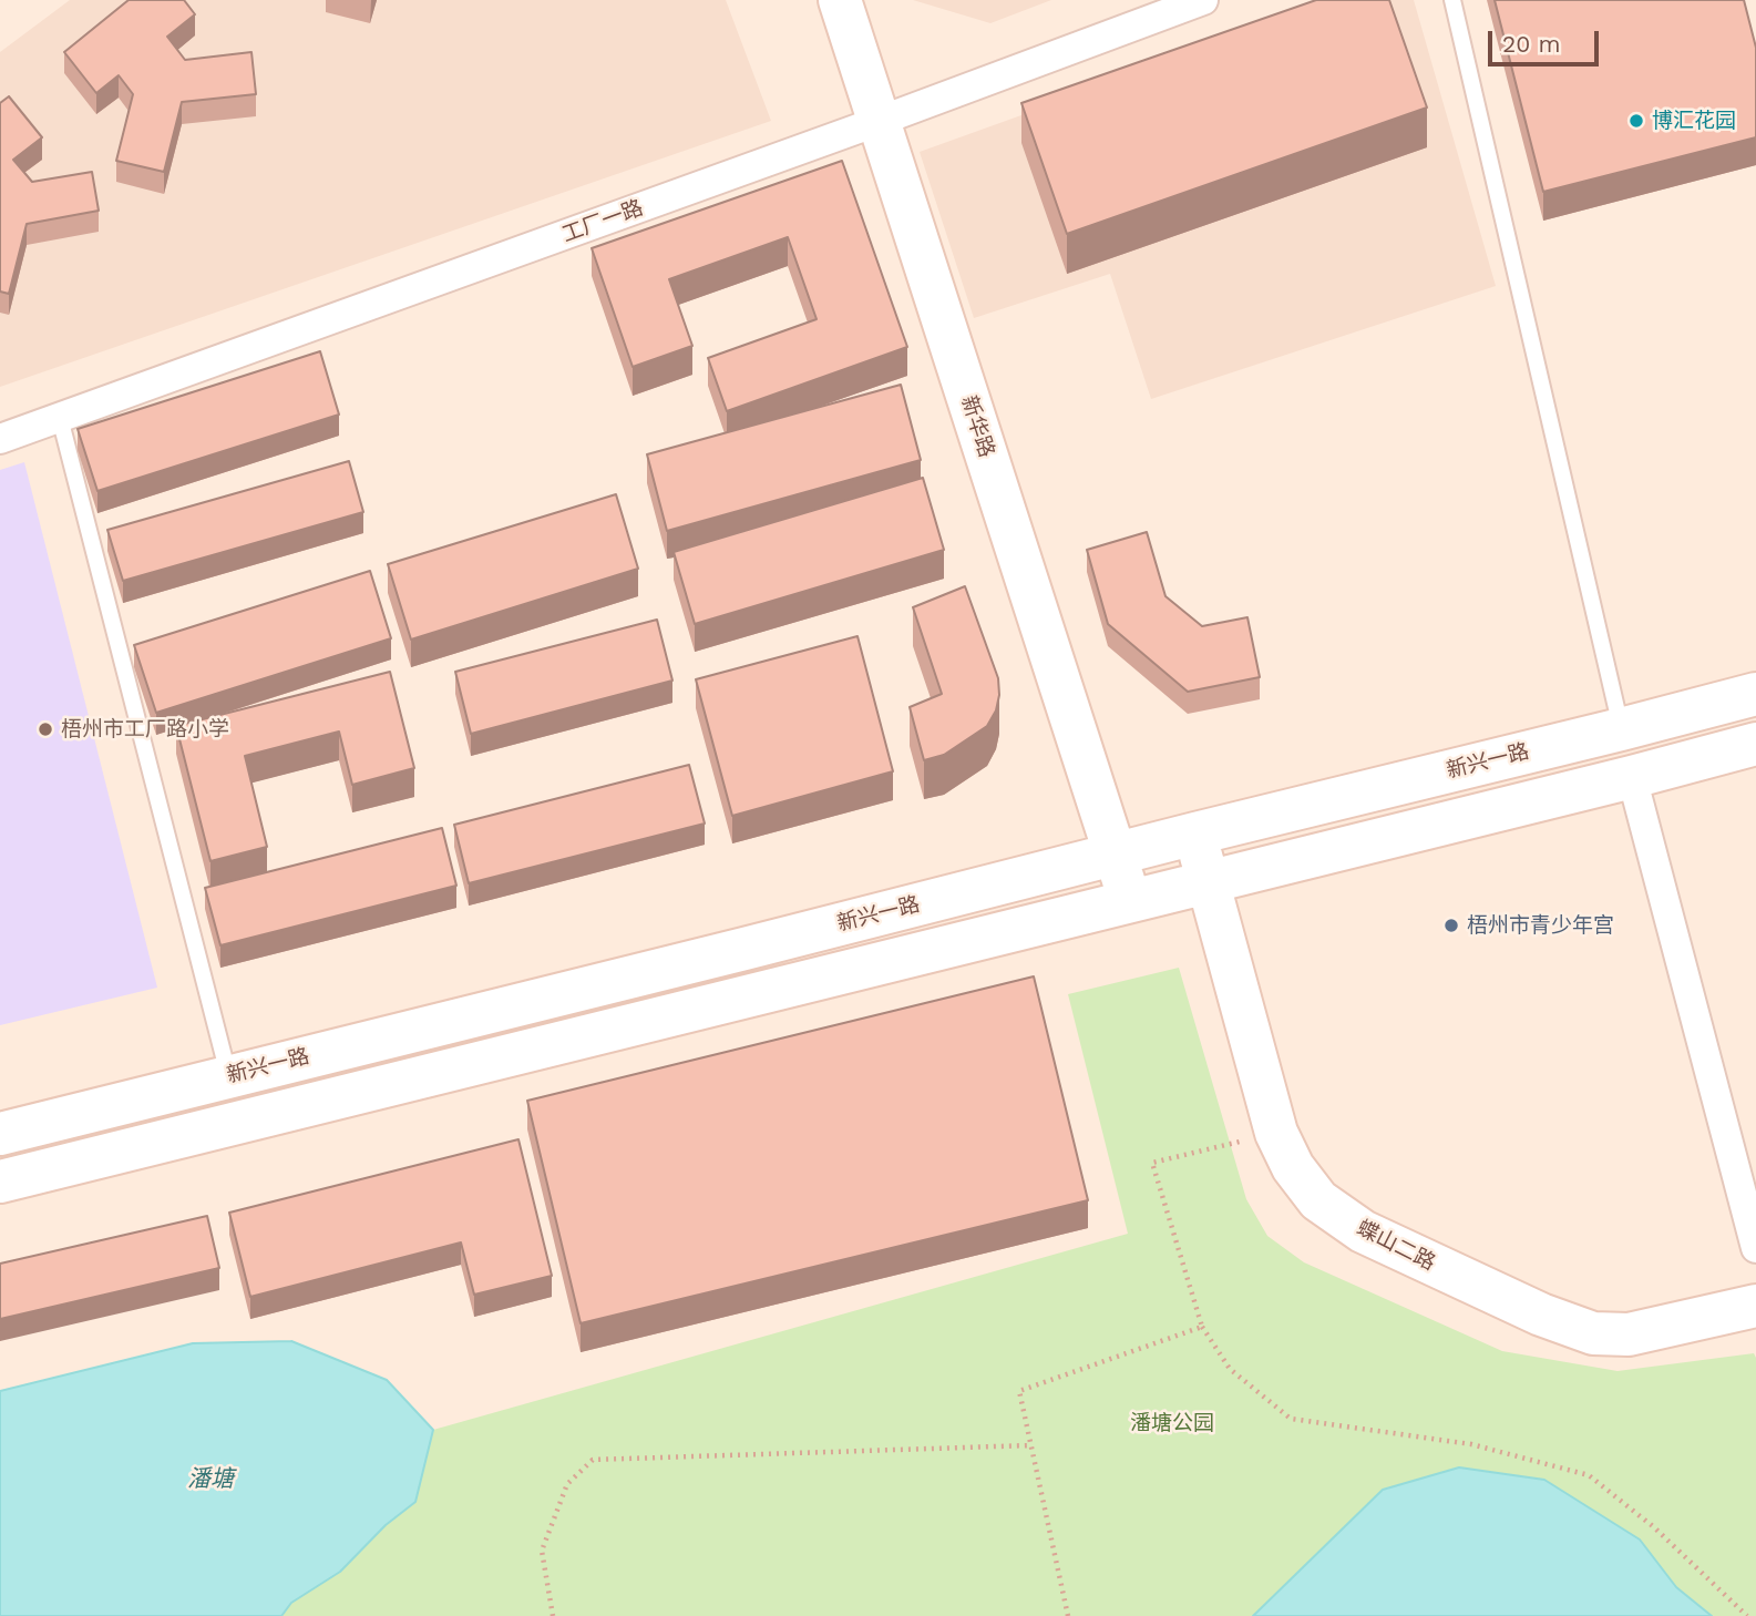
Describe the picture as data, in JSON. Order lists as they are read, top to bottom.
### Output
{
  "streets": {
    "main road": ["新华路", "新兴一路", "蝶山二路"],
    "street": ["工厂一路"]
  },
  "crossings": [
    ["工厂一路", "新华路"],
    ["新华路", "新兴一路"],
    ["新兴一路", "蝶山二路"]
  ],
  "water": ["潘塘"],
  "parks": ["潘塘公园"],
  "places": ["博汇花园", "梧州市工厂路小学", "梧州市青少年宫"],
  "scale_bar": "20 m"
}
